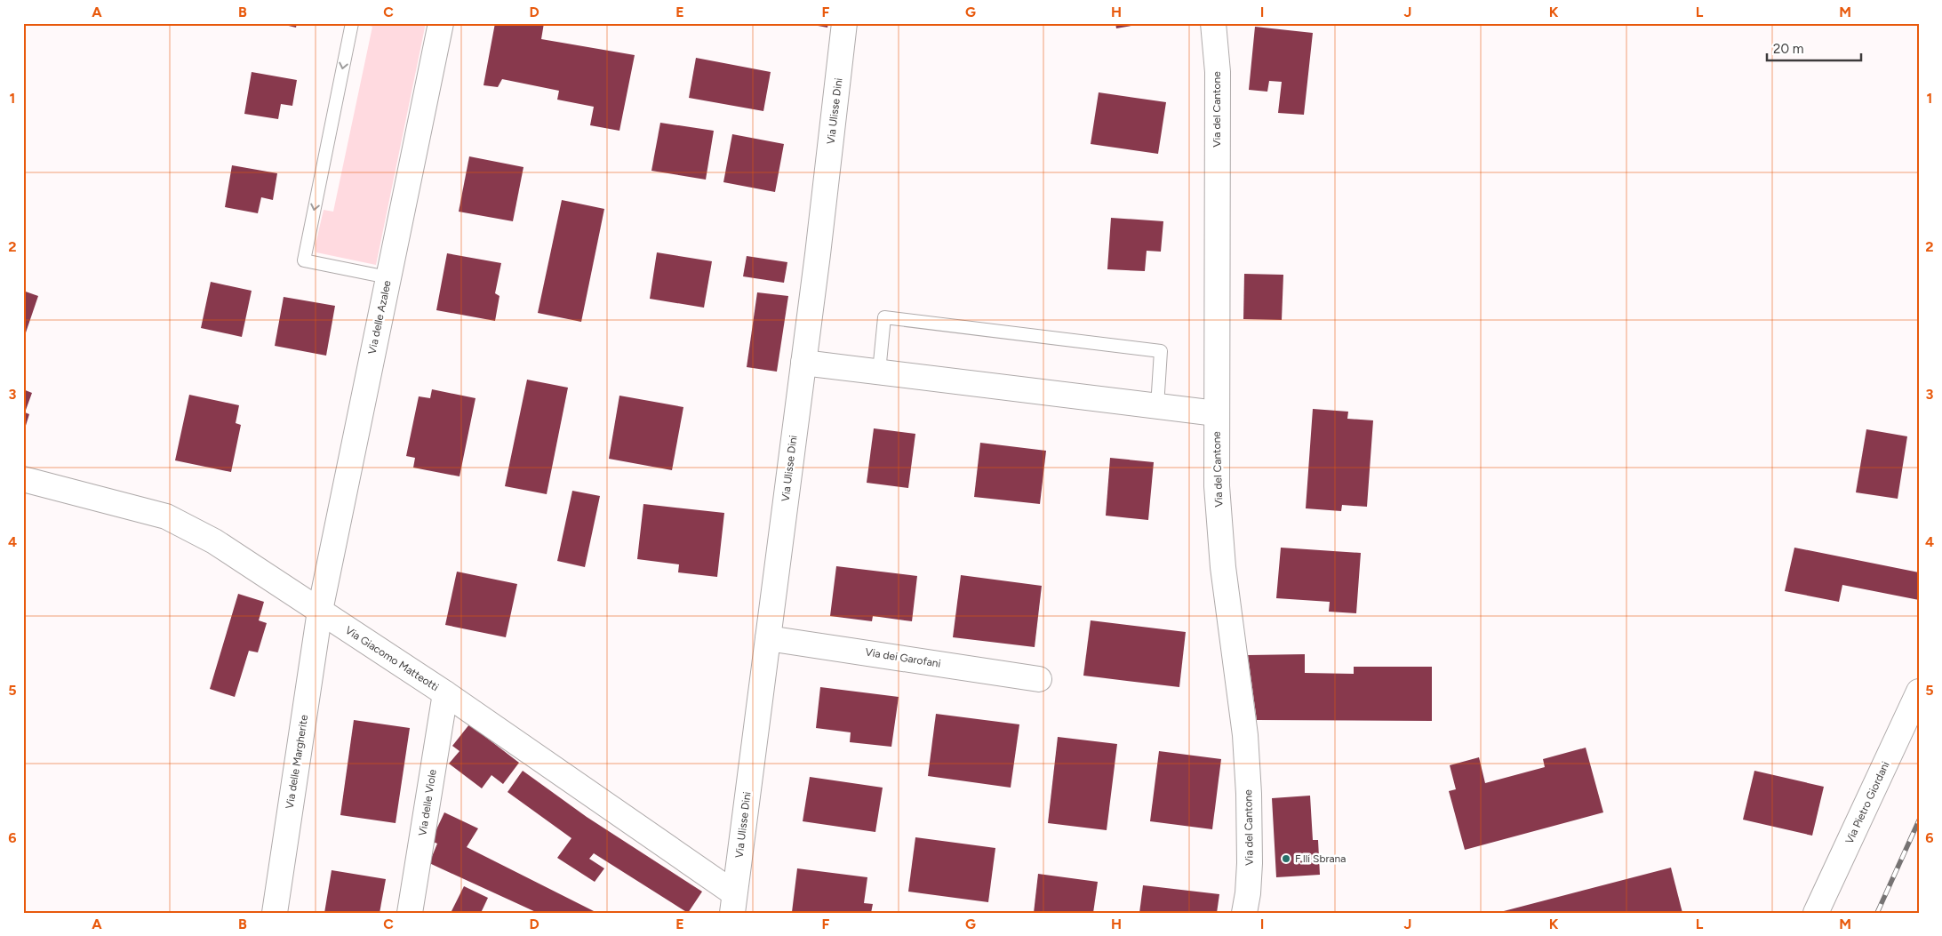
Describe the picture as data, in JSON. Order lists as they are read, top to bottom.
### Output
{
  "streets": {
    "street": [
      "Via del Cantone",
      "Via Ulisse Dini",
      "Via delle Azalee",
      "Via dei Garofani",
      "Via Giacomo Matteotti",
      "Via delle Margherite",
      "Via delle Viole",
      "Via Pietro Giordani"
    ]
  },
  "crossings": [
    ["Via Ulisse Dini", "Via dei Garofani"],
    ["Via Ulisse Dini", "Via Giacomo Matteotti"],
    ["Via delle Azalee", "Via Giacomo Matteotti"],
    ["Via delle Azalee", "Via delle Margherite"],
    ["Via Giacomo Matteotti", "Via delle Margherite"],
    ["Via Giacomo Matteotti", "Via delle Viole"]
  ],
  "places": ["F.lli Sbrana"],
  "scale_bar": "20 m",
  "grid": {
    "columns": [
      "A",
      "B",
      "C",
      "D",
      "E",
      "F",
      "G",
      "H",
      "I",
      "J",
      "K",
      "L",
      "M"
    ],
    "rows": [
      "1",
      "2",
      "3",
      "4",
      "5",
      "6"
    ]
  }
}
